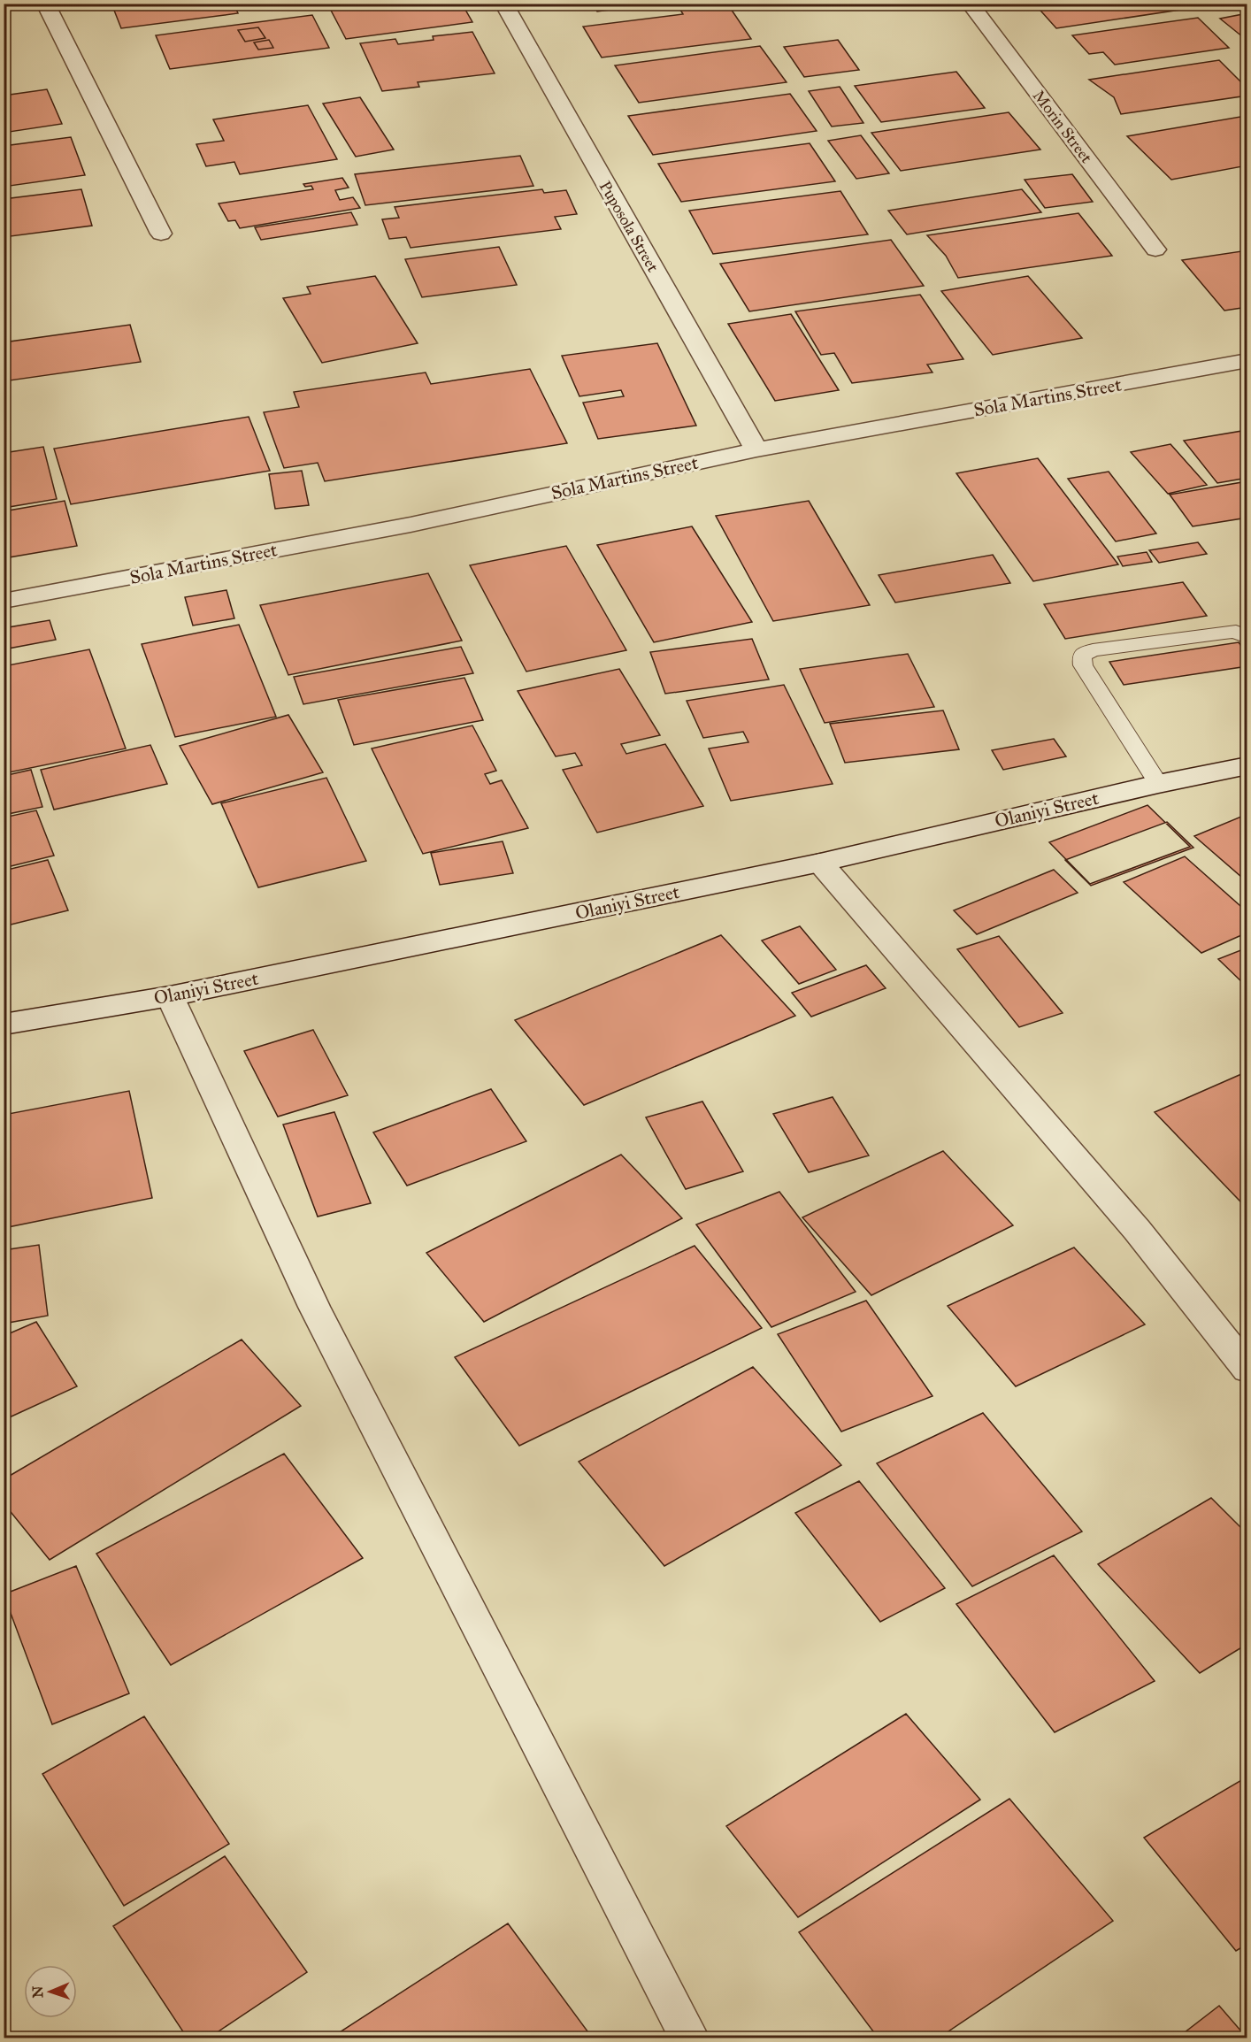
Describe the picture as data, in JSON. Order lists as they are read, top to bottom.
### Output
{
  "streets": {
    "street": [
      "Morin Street",
      "Puposola Street",
      "Sola Martins Street",
      "Olaniyi Street"
    ]
  },
  "crossings": [
    ["Puposola Street", "Sola Martins Street"]
  ],
  "north": "left"
}
